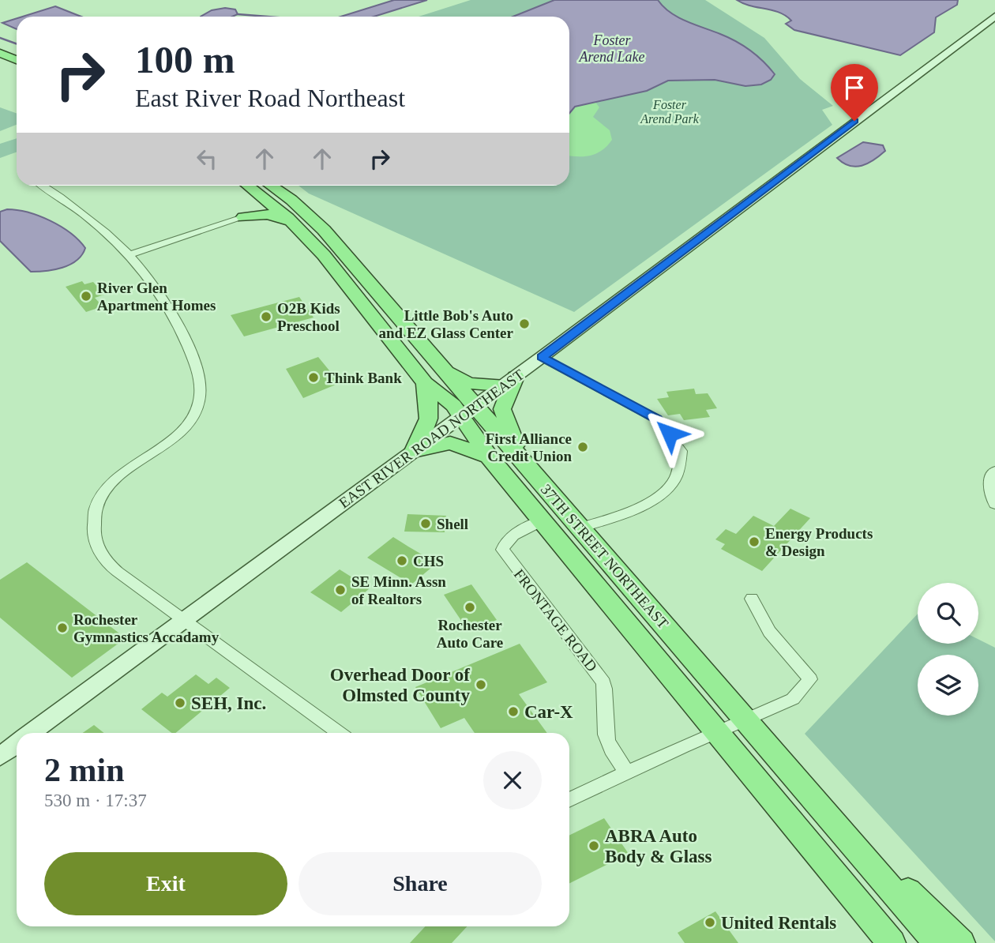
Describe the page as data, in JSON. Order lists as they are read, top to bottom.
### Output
{
  "streets": {
    "main road": ["37TH STREET NORTHEAST"],
    "street": ["EAST RIVER ROAD NORTHEAST", "FRONTAGE ROAD"]
  },
  "crossings": [
    ["EAST RIVER ROAD NORTHEAST", "37TH STREET NORTHEAST"],
    ["37TH STREET NORTHEAST", "FRONTAGE ROAD"]
  ],
  "water": ["Foster Arend Lake"],
  "parks": ["Foster Arend Park"],
  "places": [
    "River Glen Apartment Homes",
    "O2B Kids Preschool",
    "Little Bob's Auto and EZ Glass Center",
    "Think Bank",
    "First Alliance Credit Union",
    "Shell",
    "Energy Products & Design",
    "CHS",
    "SE Minn. Assn of Realtors",
    "Rochester Auto Care",
    "Rochester Gymnastics Accadamy",
    "Overhead Door of Olmsted County",
    "SEH, Inc.",
    "Car-X",
    "ABRA Auto Body & Glass",
    "United Rentals"
  ],
  "page": {
    "turn": ["100 m", "East River Road Northeast"],
    "heading": ["2 min", "530 m · 17:37"],
    "buttons": ["Exit", "Share"]
  }
}
